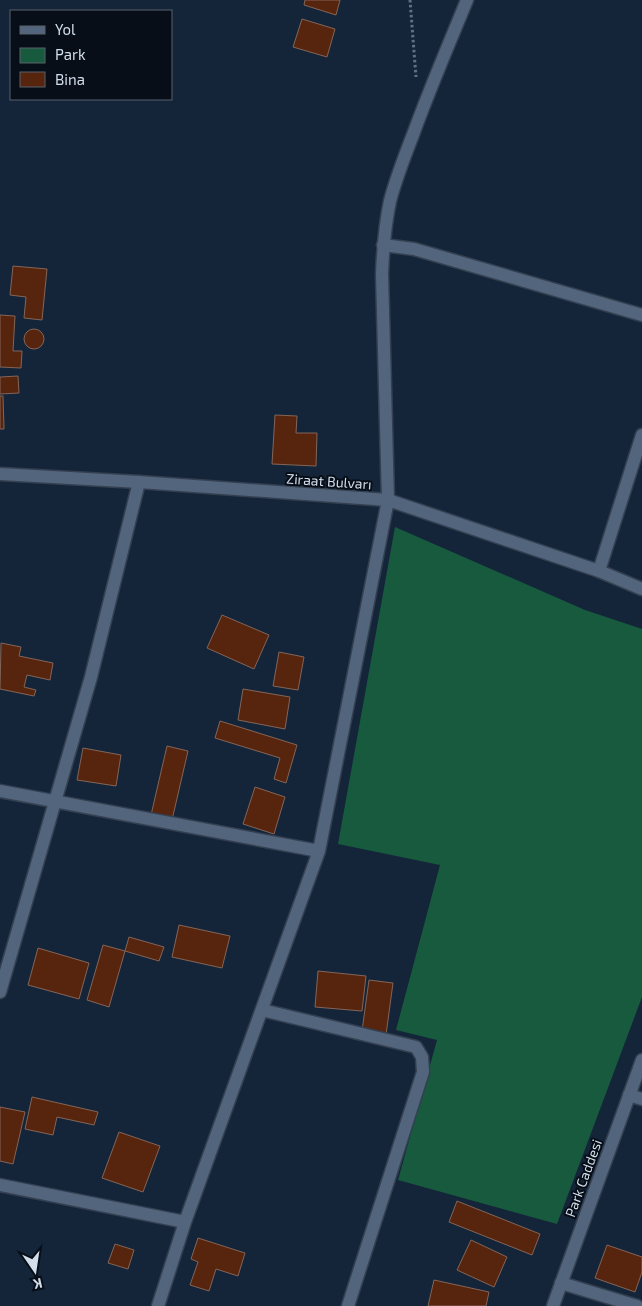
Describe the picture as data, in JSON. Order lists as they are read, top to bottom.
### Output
{
  "streets": {
    "street": ["Ziraat Bulvarı", "Park Caddesi"]
  },
  "legend": ["Yol", "Park", "Bina"],
  "north": "bottom"
}
